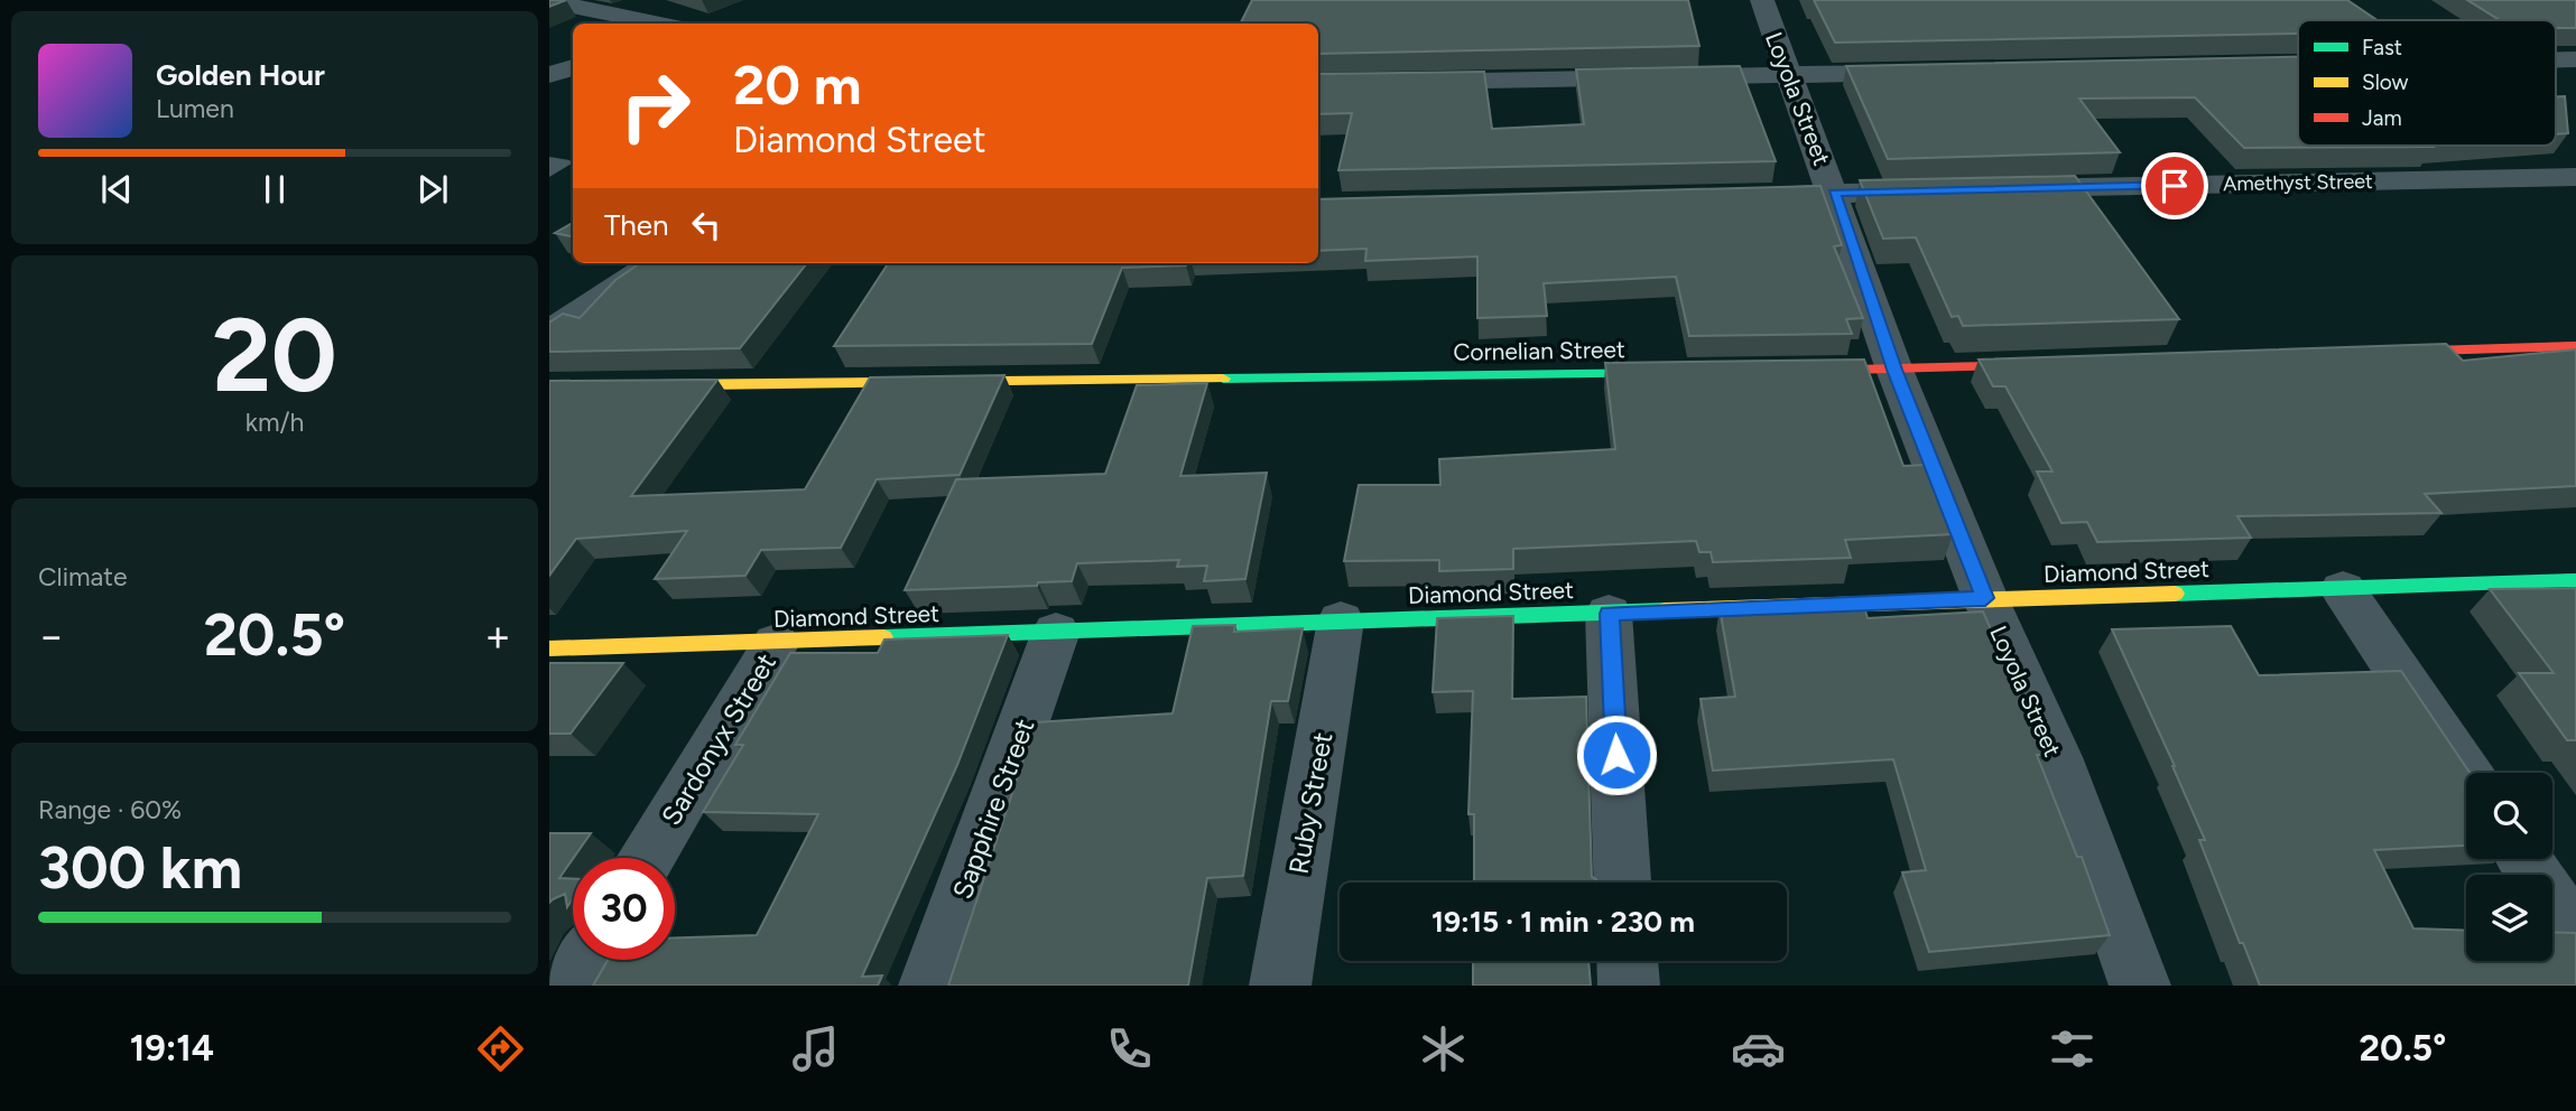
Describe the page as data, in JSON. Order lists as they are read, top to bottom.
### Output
{
  "streets": {
    "street": [
      "Loyola Street",
      "Amethyst Street",
      "Cornelian Street",
      "Diamond Street",
      "Sardonyx Street",
      "Ruby Street",
      "Sapphire Street"
    ]
  },
  "crossings": [
    ["Loyola Street", "Diamond Street"],
    ["Diamond Street", "Sardonyx Street"],
    ["Diamond Street", "Ruby Street"],
    ["Diamond Street", "Sapphire Street"]
  ],
  "legend": ["Fast", "Slow", "Jam"],
  "page": {
    "turn": ["20 m", "Diamond Street"],
    "song": ["Golden Hour", "Lumen"],
    "then": "Then",
    "tile": [
      ["20", "km/h"],
      "Climate",
      ["Range · 60%", "300 km"]
    ],
    "heat": ["−", "20.5°", "+"],
    "limit": "30",
    "trip": "19:15 · 1 min · 230 m",
    "tabs": ["19:14", "20.5°"]
  }
}
